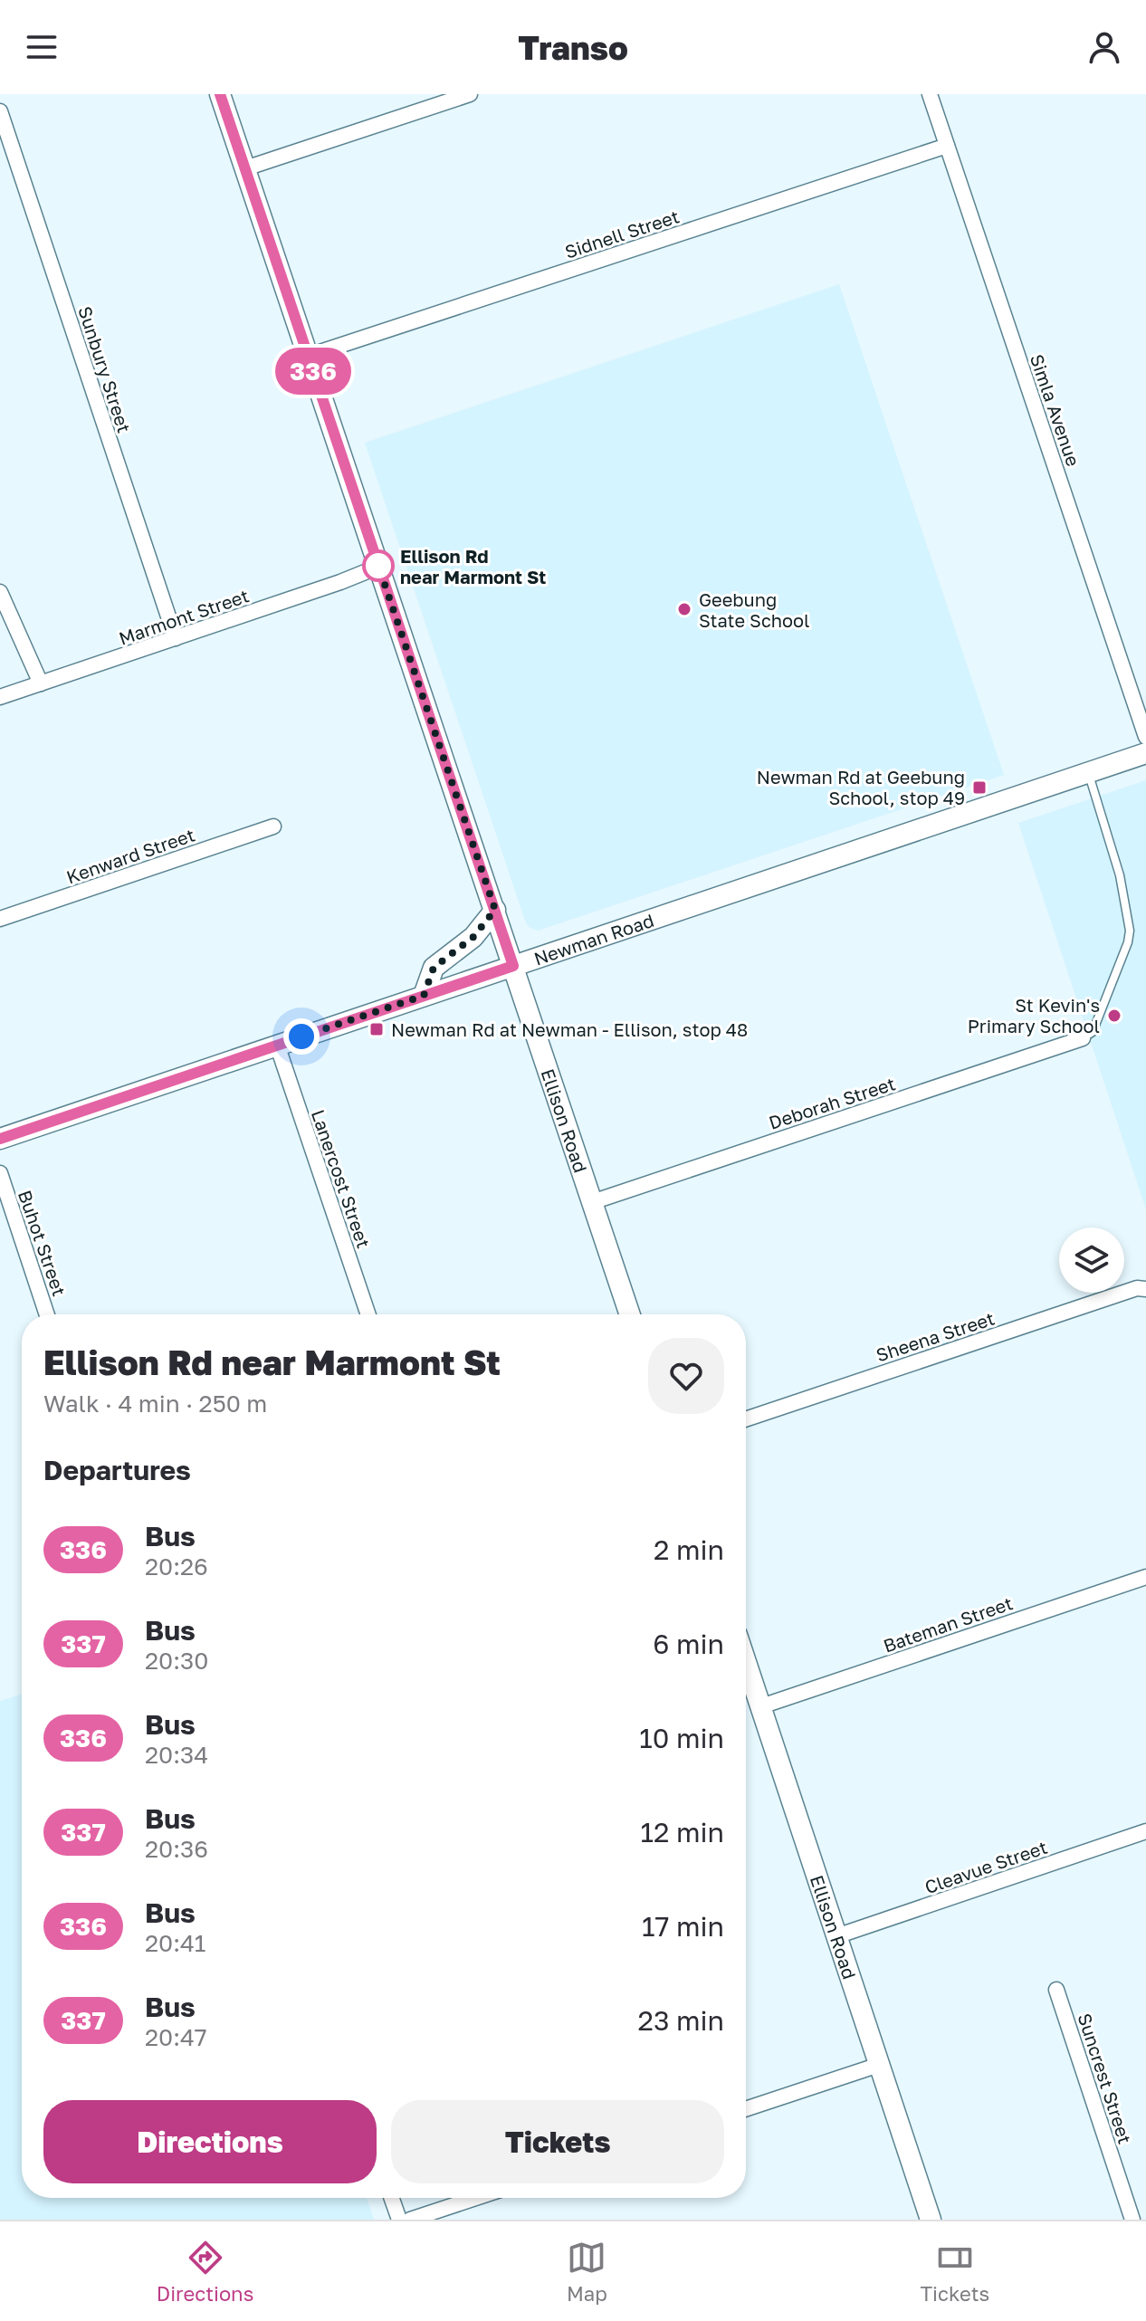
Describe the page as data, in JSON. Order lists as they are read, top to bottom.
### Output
{
  "streets": {
    "street": [
      "Sidnell Street",
      "Sunbury Street",
      "Simla Avenue",
      "Marmont Street",
      "Kenward Street",
      "Newman Road",
      "Deborah Street",
      "Ellison Road",
      "Lanercost Street",
      "Buhot Street",
      "Sheena Street",
      "Bateman Street",
      "Cleavue Street",
      "Suncrest Street"
    ]
  },
  "crossings": [
    ["Sidnell Street", "Simla Avenue"],
    ["Sidnell Street", "Ellison Road"],
    ["Sunbury Street", "Marmont Street"],
    ["Marmont Street", "Ellison Road"],
    ["Newman Road", "Ellison Road"],
    ["Newman Road", "Lanercost Street"],
    ["Deborah Street", "Ellison Road"],
    ["Ellison Road", "Bateman Street"],
    ["Ellison Road", "Cleavue Street"]
  ],
  "places": {
    "other": ["Ellison Rd near Marmont St", "Geebung State School", "St Kevin's Primary School"],
    "transit": ["Newman Rd at Geebung School, stop 49", "Newman Rd at Newman - Ellison, stop 48"]
  },
  "lines": ["bus line 336"],
  "page": {
    "header": "Transo",
    "on_map": "336",
    "heading": [
      ["Ellison Rd near Marmont St", "Walk · 4 min · 250 m"],
      "Departures"
    ],
    "list": [
      {
        "mark": "336",
        "name": "Bus",
        "note": "20:26",
        "value": "2 min"
      },
      {
        "mark": "337",
        "name": "Bus",
        "note": "20:30",
        "value": "6 min"
      },
      {
        "mark": "336",
        "name": "Bus",
        "note": "20:34",
        "value": "10 min"
      },
      {
        "mark": "337",
        "name": "Bus",
        "note": "20:36",
        "value": "12 min"
      },
      {
        "mark": "336",
        "name": "Bus",
        "note": "20:41",
        "value": "17 min"
      },
      {
        "mark": "337",
        "name": "Bus",
        "note": "20:47",
        "value": "23 min"
      }
    ],
    "buttons": ["Directions", "Tickets"],
    "tabs": ["Directions", "Map", "Tickets"]
  }
}
